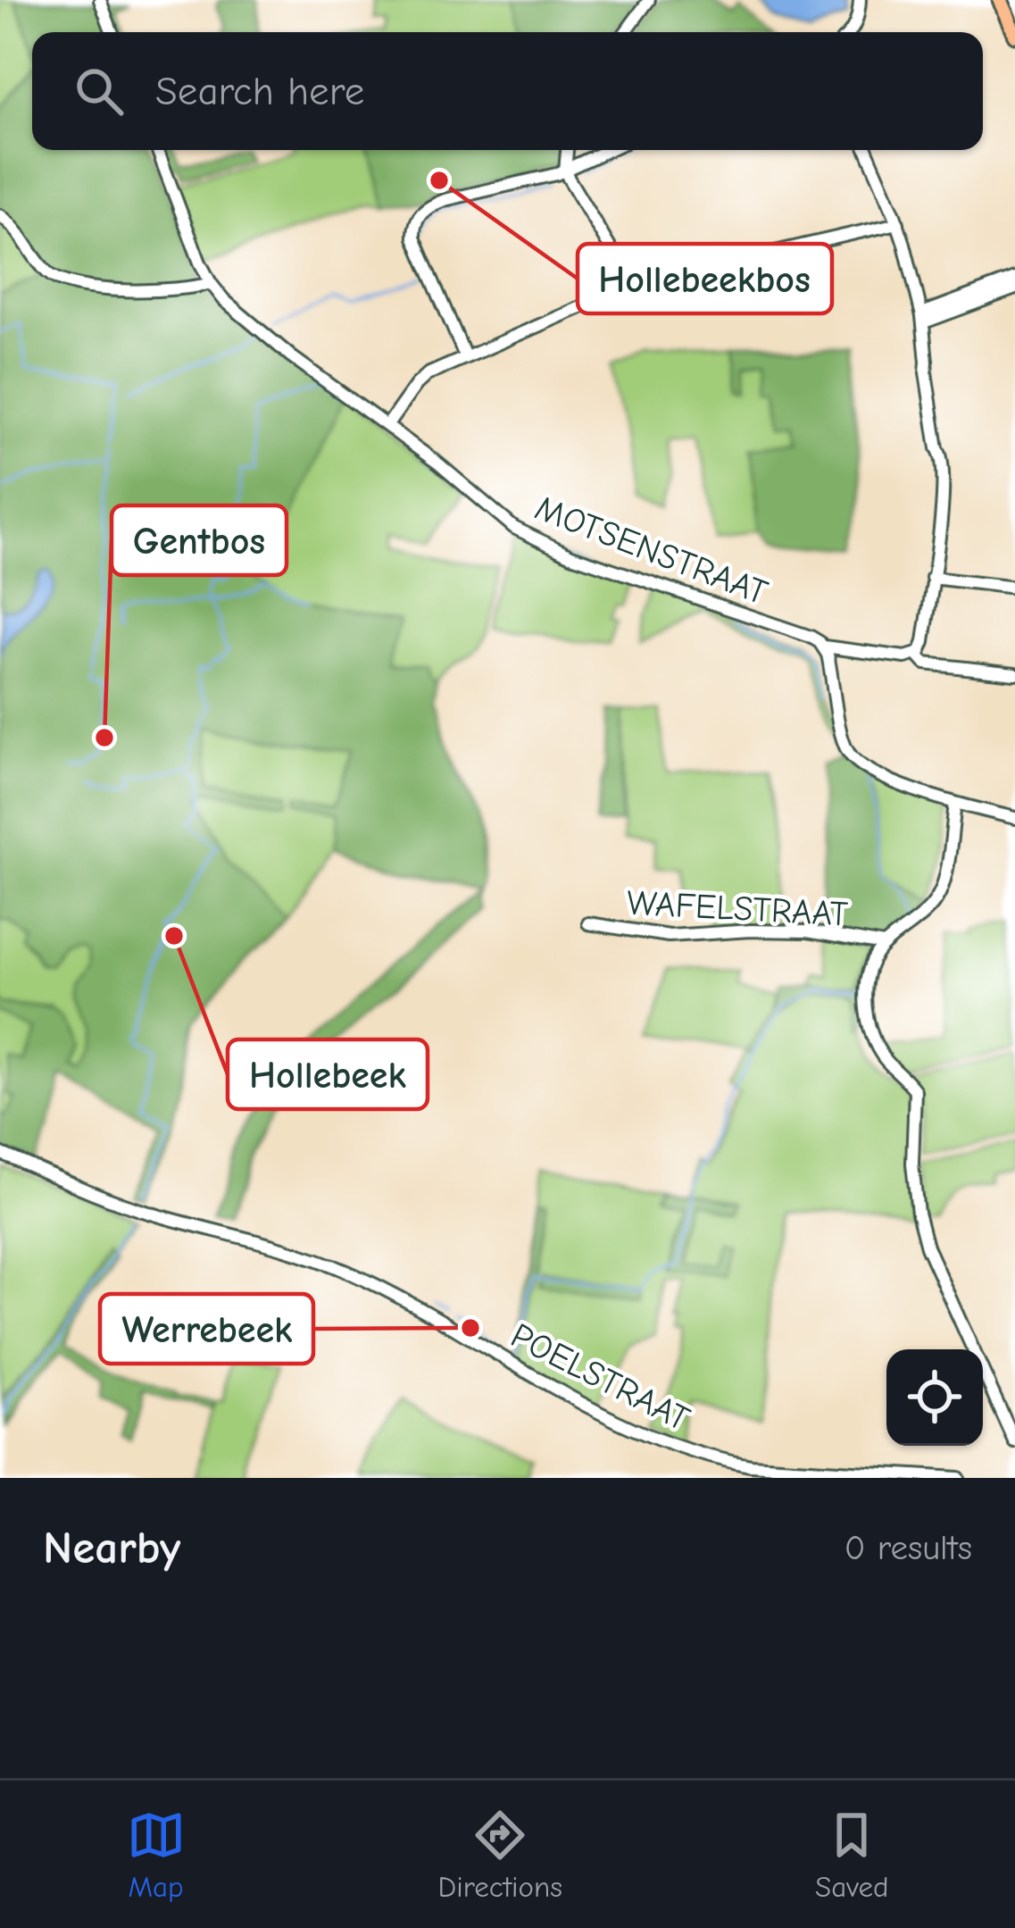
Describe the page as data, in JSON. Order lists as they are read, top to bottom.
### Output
{
  "streets": {
    "street": ["MOTSENSTRAAT", "WAFELSTRAAT", "POELSTRAAT"]
  },
  "places": [
    "Hollebeekbos",
    "Gentbos",
    "Hollebeek",
    "Werrebeek"
  ],
  "page": {
    "search": "Search here",
    "heading": ["Nearby", "0 results"],
    "nav": ["Map", "Directions", "Saved"]
  }
}
